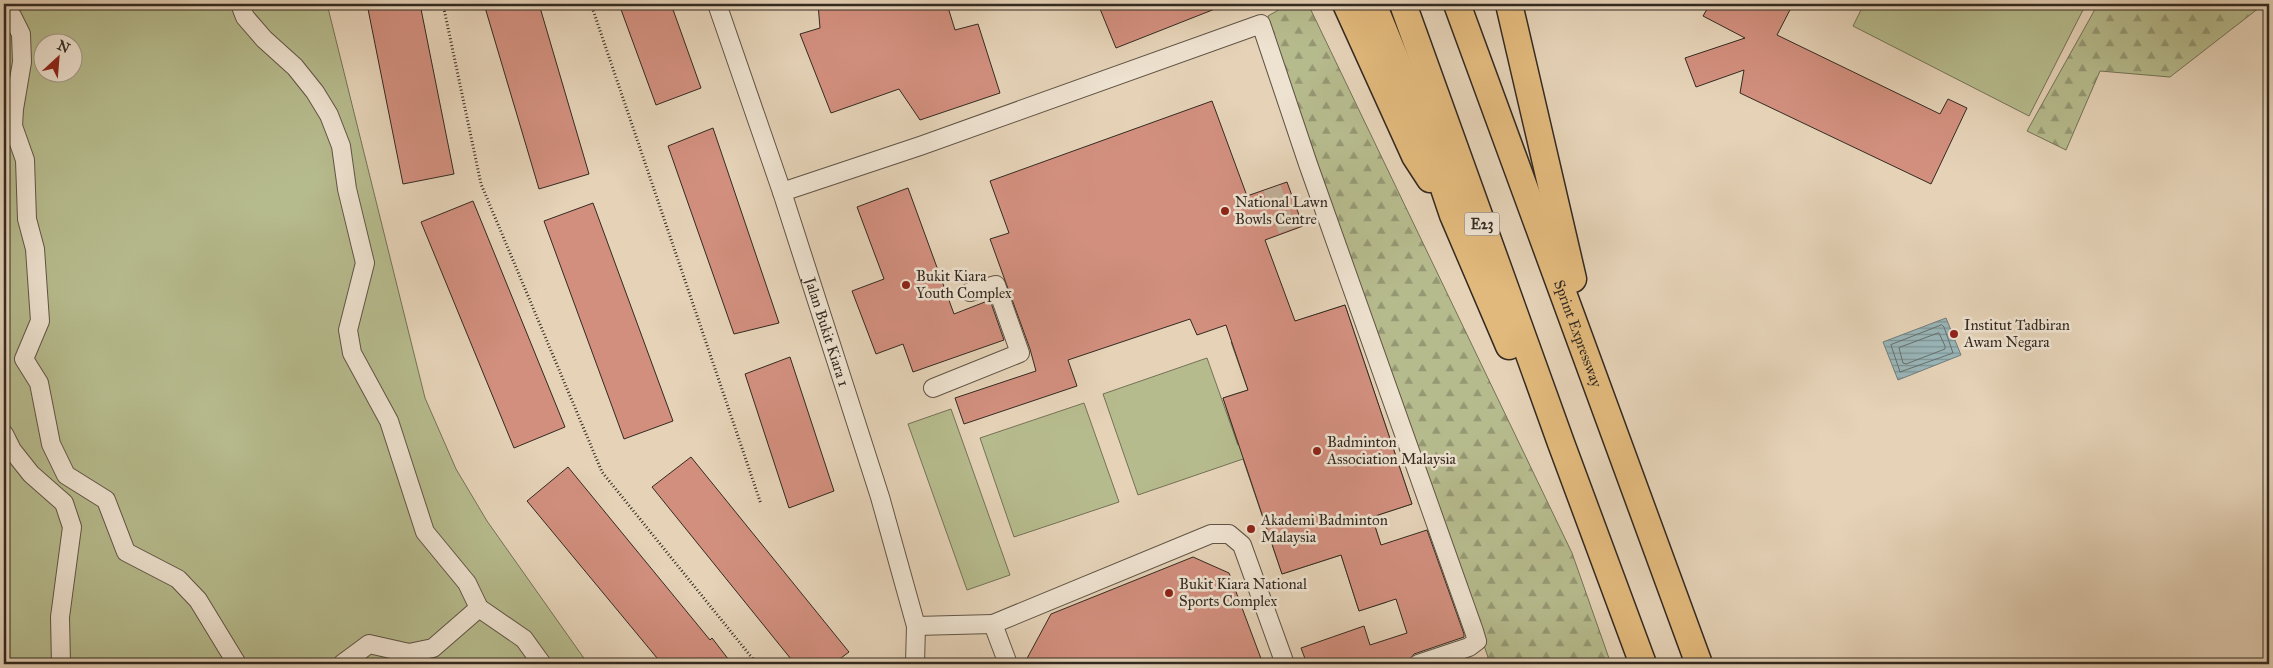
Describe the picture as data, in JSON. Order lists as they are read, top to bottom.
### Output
{
  "streets": {
    "highway": ["E23", "Sprint Expressway"],
    "street": ["Jalan Bukit Kiara 1"]
  },
  "places": [
    "National Lawn Bowls Centre",
    "Bukit Kiara Youth Complex",
    "Institut Tadbiran Awam Negara",
    "Badminton Association Malaysia",
    "Akademi Badminton Malaysia",
    "Bukit Kiara National Sports Complex"
  ],
  "north": "top right"
}
